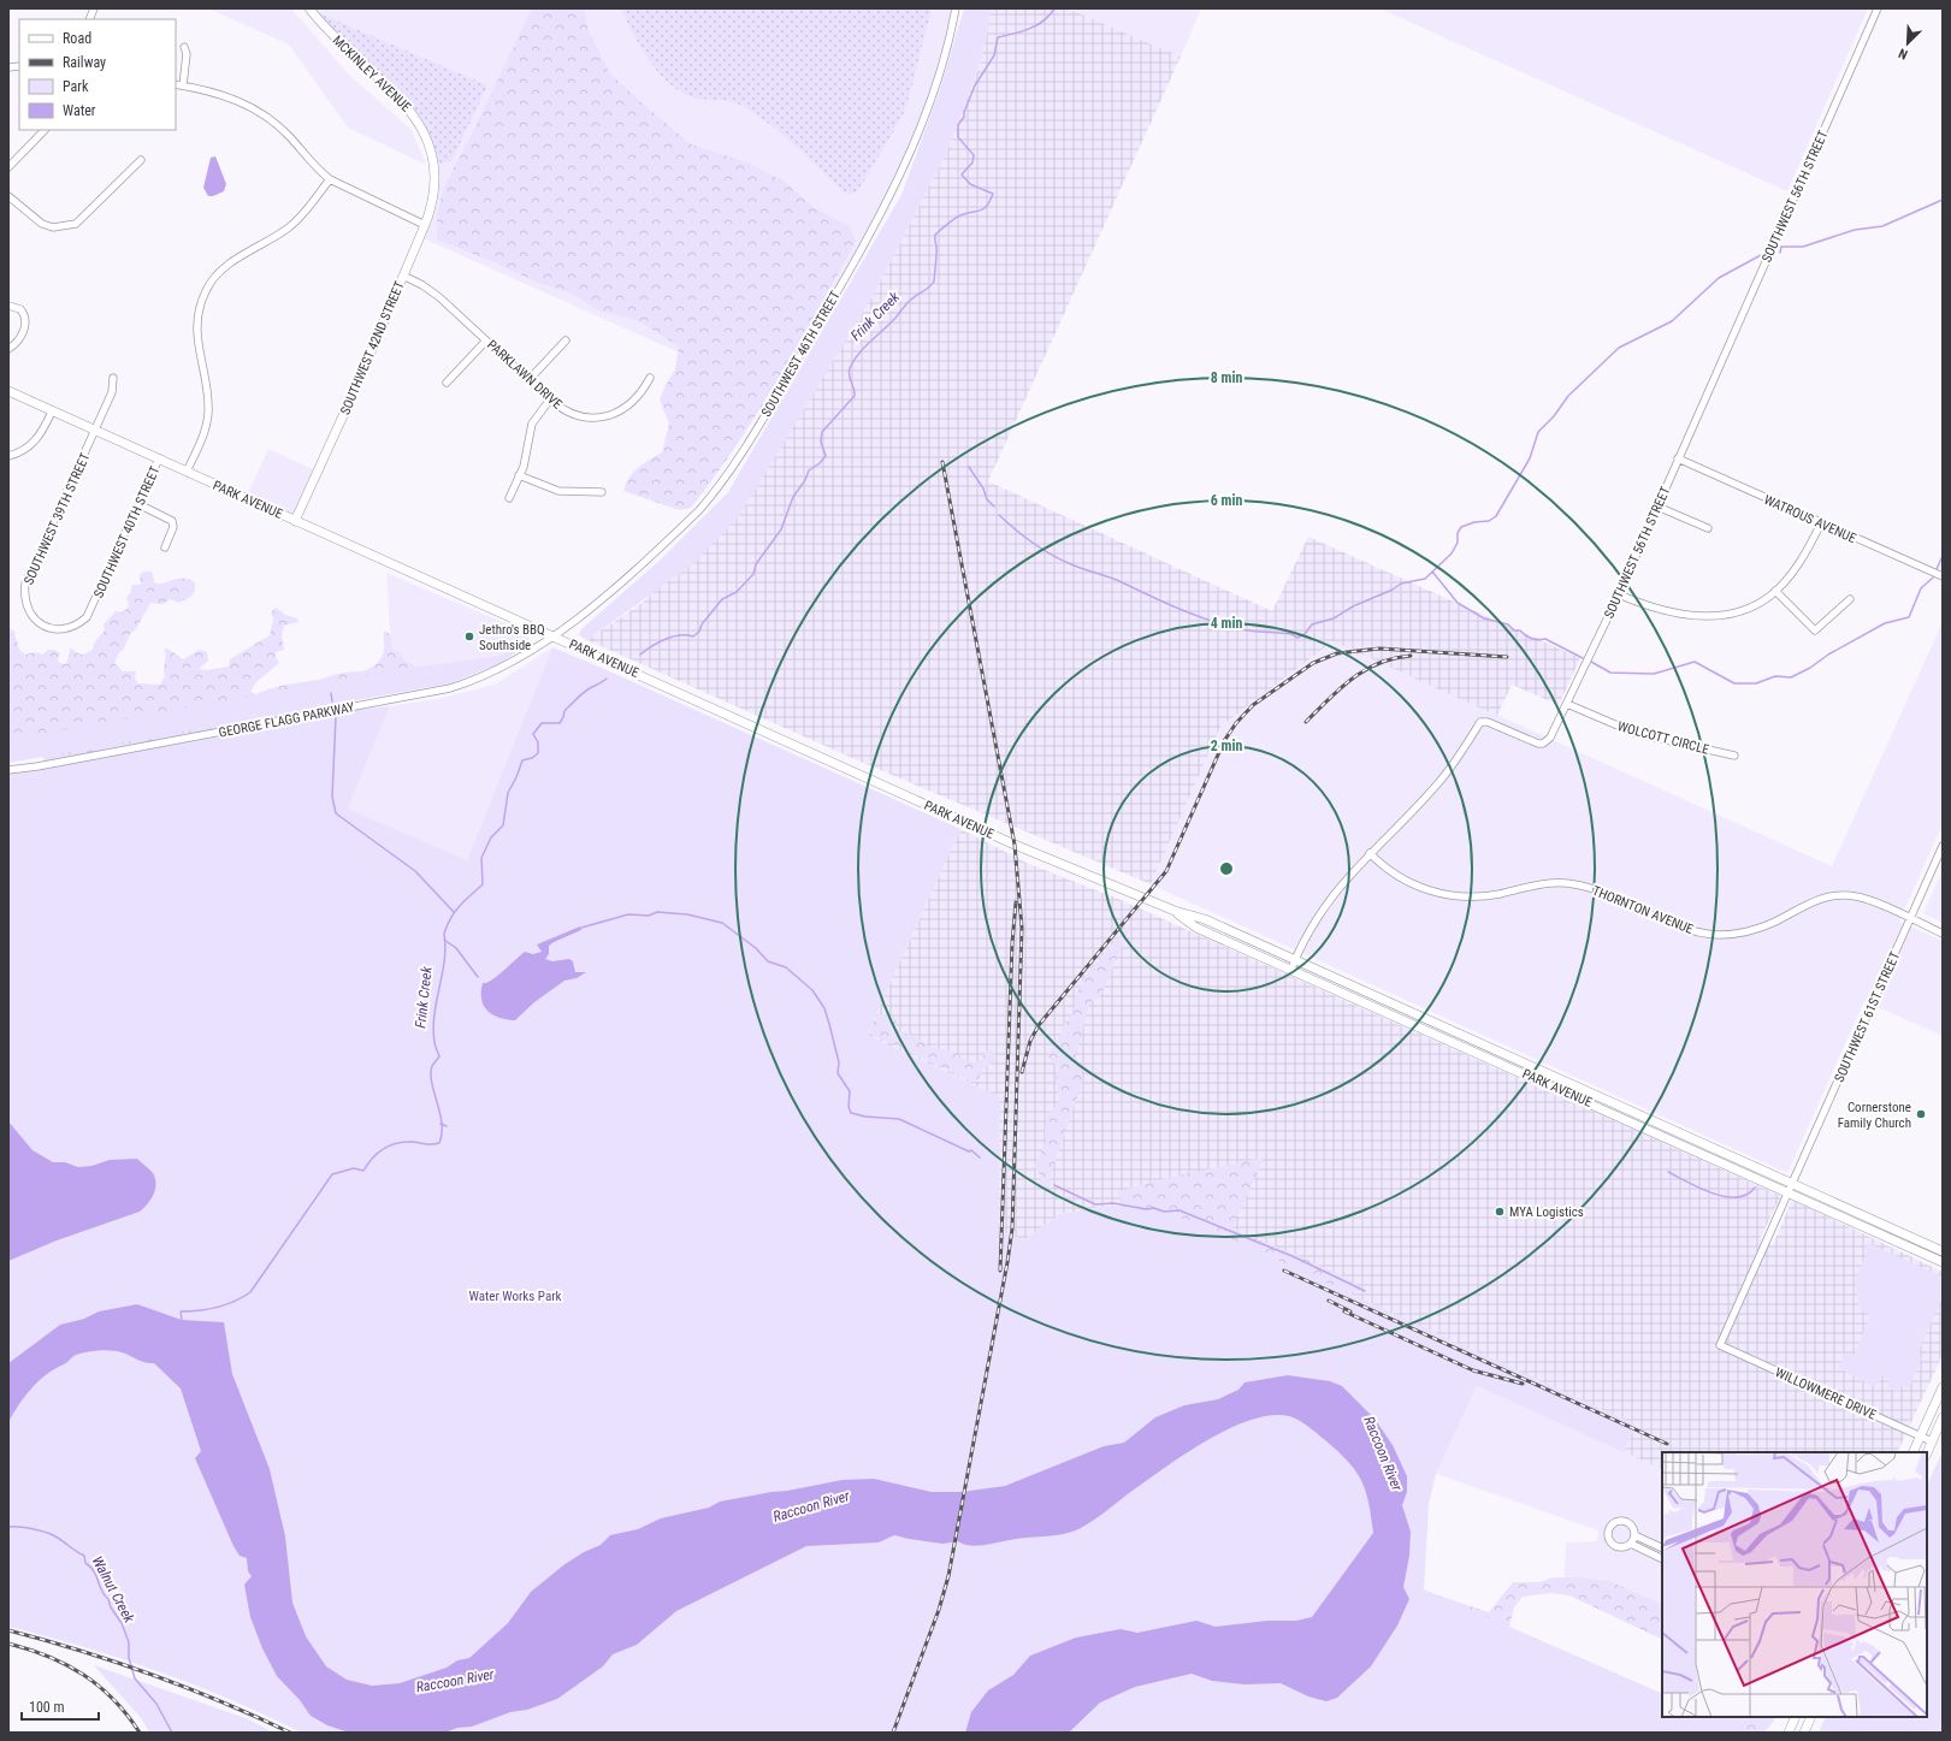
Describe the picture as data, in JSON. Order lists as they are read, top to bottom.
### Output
{
  "streets": {
    "main road": ["MCKINLEY AVENUE", "SOUTHWEST 42ND STREET", "PARK AVENUE"],
    "street": [
      "SOUTHWEST 56TH STREET",
      "SOUTHWEST 46TH STREET",
      "PARKLAWN DRIVE",
      "SOUTHWEST 39TH STREET",
      "WATROUS AVENUE",
      "SOUTHWEST 40TH STREET",
      "GEORGE FLAGG PARKWAY",
      "WOLCOTT CIRCLE",
      "THORNTON AVENUE",
      "SOUTHWEST 61ST STREET",
      "WILLOWMERE DRIVE"
    ]
  },
  "crossings": [
    ["MCKINLEY AVENUE", "SOUTHWEST 42ND STREET"],
    ["SOUTHWEST 56TH STREET", "PARK AVENUE"],
    ["SOUTHWEST 56TH STREET", "WATROUS AVENUE"],
    ["SOUTHWEST 56TH STREET", "WOLCOTT CIRCLE"],
    ["SOUTHWEST 56TH STREET", "THORNTON AVENUE"],
    ["SOUTHWEST 42ND STREET", "PARKLAWN DRIVE"],
    ["SOUTHWEST 42ND STREET", "PARK AVENUE"],
    ["SOUTHWEST 46TH STREET", "PARK AVENUE"],
    ["SOUTHWEST 46TH STREET", "GEORGE FLAGG PARKWAY"],
    ["PARK AVENUE", "SOUTHWEST 39TH STREET"],
    ["PARK AVENUE", "SOUTHWEST 40TH STREET"],
    ["PARK AVENUE", "GEORGE FLAGG PARKWAY"],
    ["PARK AVENUE", "SOUTHWEST 61ST STREET"],
    ["SOUTHWEST 39TH STREET", "SOUTHWEST 40TH STREET"],
    ["THORNTON AVENUE", "SOUTHWEST 61ST STREET"],
    ["SOUTHWEST 61ST STREET", "WILLOWMERE DRIVE"]
  ],
  "water": ["Frink Creek", "Raccoon River", "Walnut Creek"],
  "parks": ["Water Works Park"],
  "places": ["Jethro's BBQ Southside", "Cornerstone Family Church", "MYA Logistics"],
  "legend": [
    "Road",
    "Railway",
    "Park",
    "Water"
  ],
  "scale_bar": "100 m",
  "north": "bottom left",
  "rings": [
    "8 min",
    "6 min",
    "4 min",
    "2 min"
  ]
}
